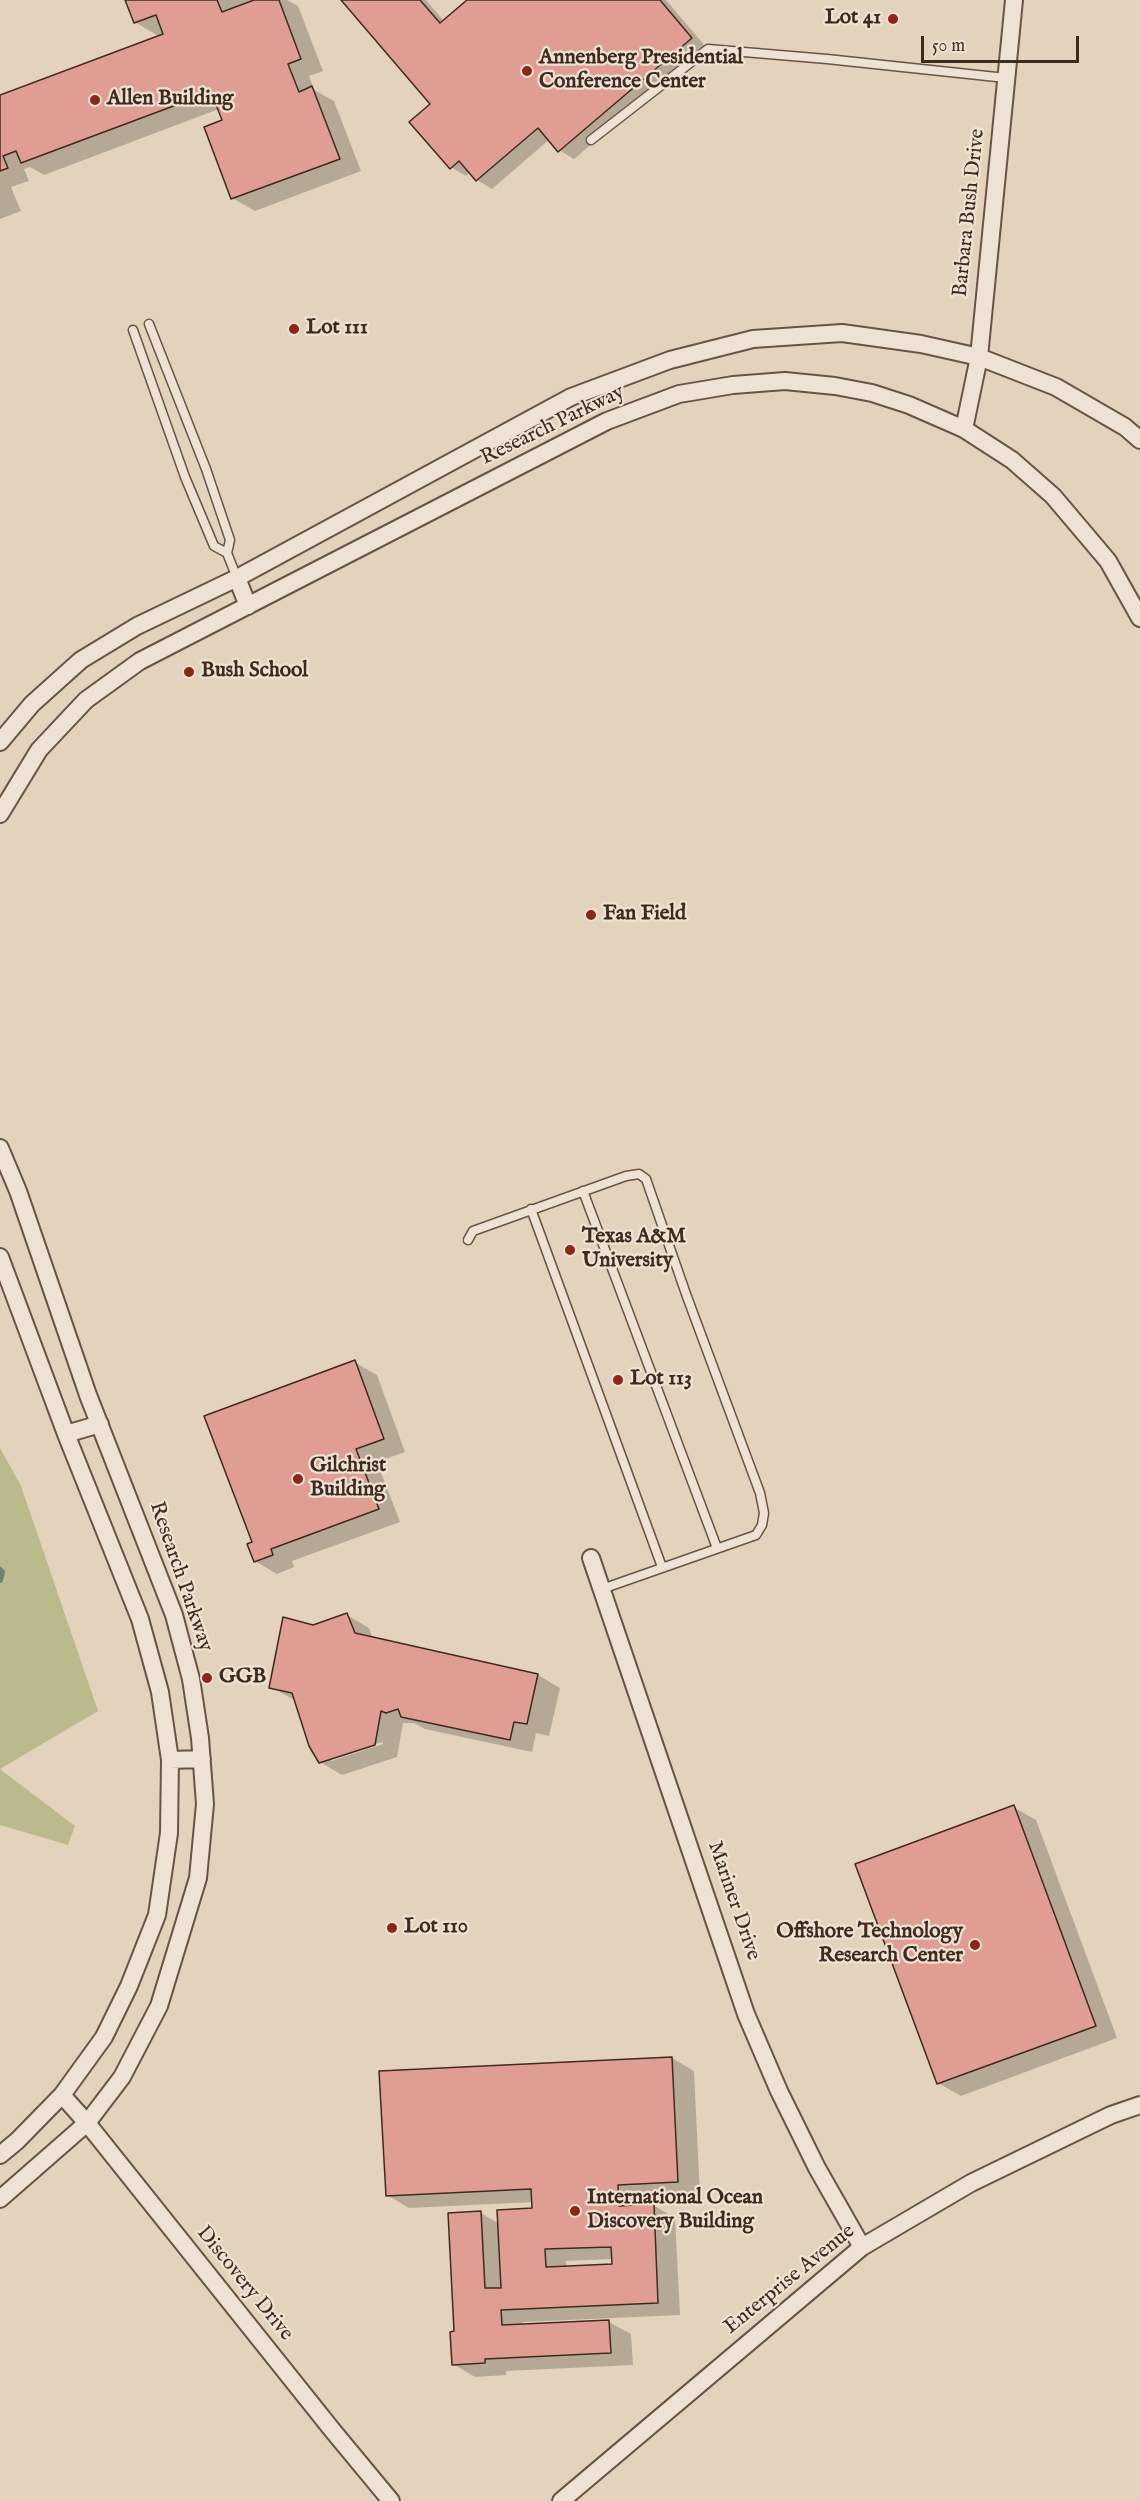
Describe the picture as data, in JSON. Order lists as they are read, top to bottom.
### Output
{
  "streets": {
    "street": [
      "Barbara Bush Drive",
      "Research Parkway",
      "Mariner Drive",
      "Enterprise Avenue",
      "Discovery Drive"
    ]
  },
  "crossings": [
    ["Barbara Bush Drive", "Research Parkway"],
    ["Research Parkway", "Discovery Drive"],
    ["Mariner Drive", "Enterprise Avenue"]
  ],
  "places": [
    "Lot 41",
    "Annenberg Presidential Conference Center",
    "Allen Building",
    "Lot 111",
    "Bush School",
    "Fan Field",
    "Texas A&M University",
    "Lot 113",
    "Gilchrist Building",
    "GGB",
    "Lot 110",
    "Offshore Technology Research Center",
    "International Ocean Discovery Building"
  ],
  "scale_bar": "50 m"
}
